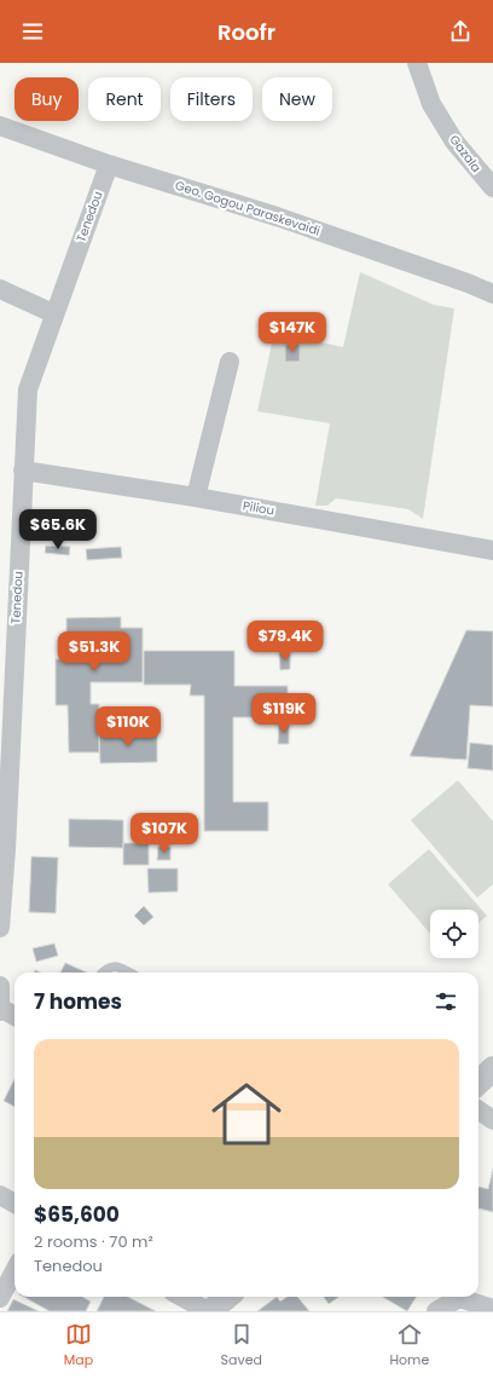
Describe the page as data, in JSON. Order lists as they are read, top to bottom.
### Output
{
  "streets": {
    "street": [
      "Gazala",
      "Geo. Gogou Paraskevaidi",
      "Tenedou",
      "Piliou"
    ]
  },
  "crossings": [
    ["Geo. Gogou Paraskevaidi", "Tenedou"],
    ["Tenedou", "Piliou"]
  ],
  "page": {
    "header": "Roofr",
    "chip": [
      "Buy",
      "Rent",
      "Filters",
      "New"
    ],
    "price": [
      "$147K",
      "$65.6K",
      "$79.4K",
      "$51.3K",
      "$119K",
      "$110K",
      "$107K"
    ],
    "heading": "7 homes",
    "list": [
      {
        "name": "$65,600",
        "note": "2 rooms · 70 m² · Tenedou"
      }
    ],
    "tabs": ["Map", "Saved", "Home"]
  }
}
